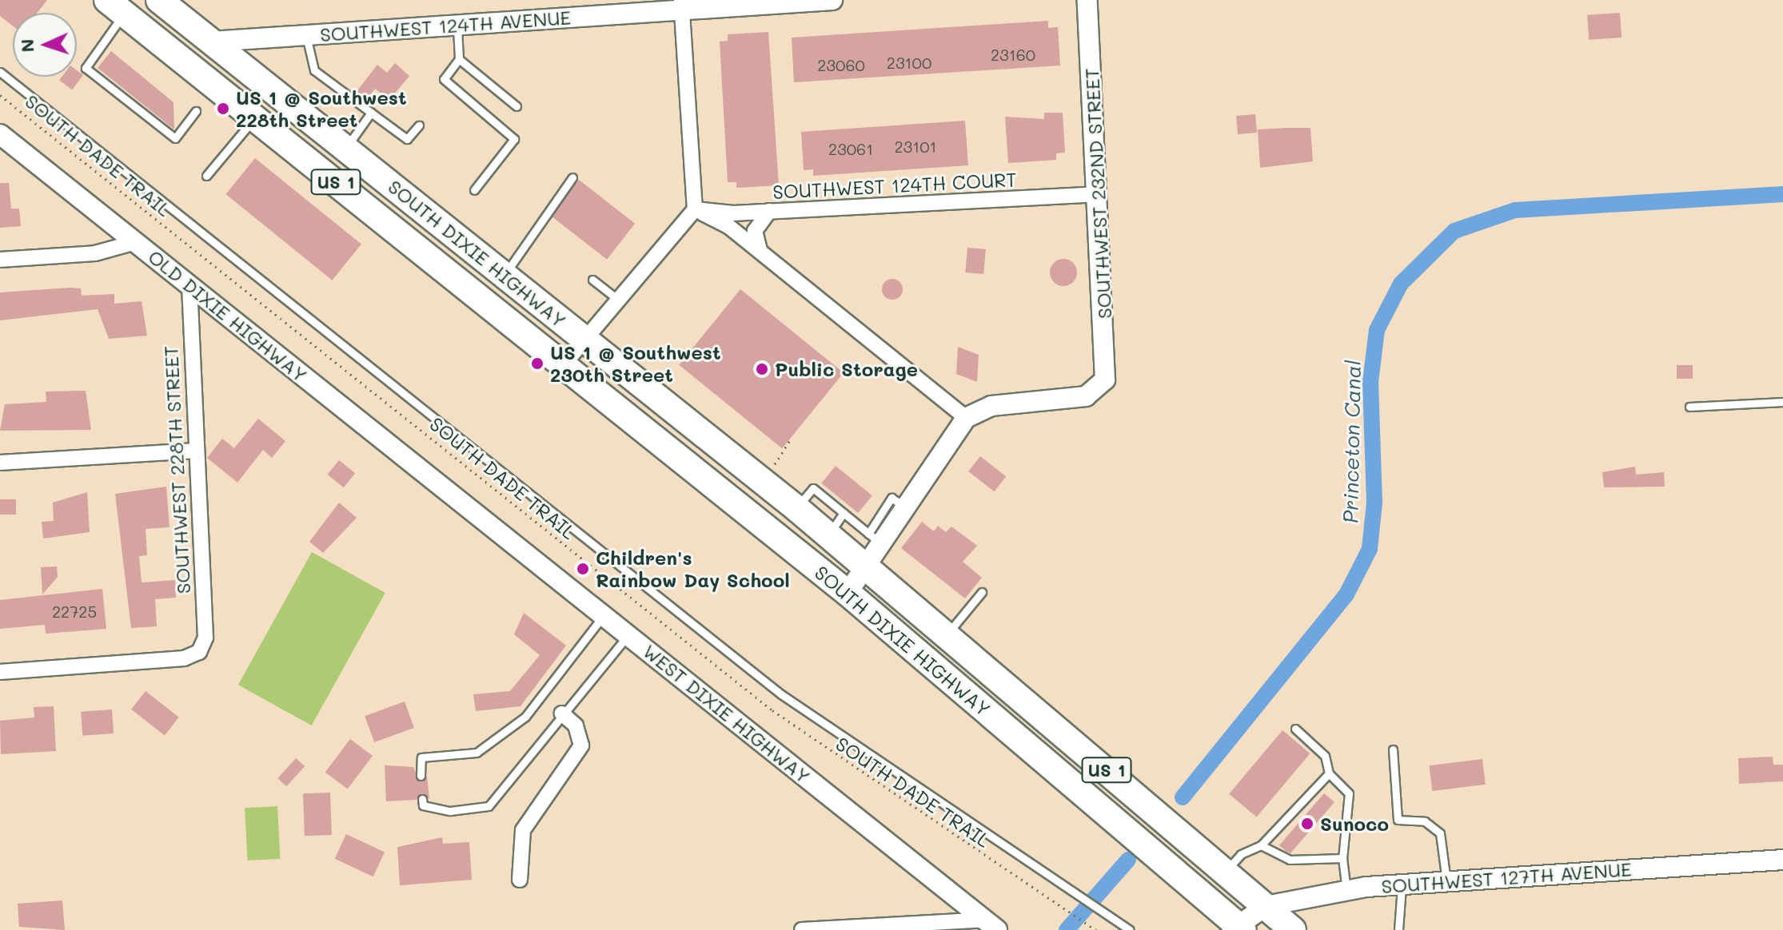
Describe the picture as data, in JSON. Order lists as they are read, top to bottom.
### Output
{
  "streets": {
    "highway": ["US 1", "SOUTH DIXIE HIGHWAY"],
    "street": [
      "SOUTHWEST 124TH AVENUE",
      "SOUTHWEST 124TH COURT",
      "SOUTHWEST 232ND STREET",
      "OLD DIXIE HIGHWAY",
      "SOUTHWEST 228TH STREET",
      "WEST DIXIE HIGHWAY",
      "SOUTHWEST 127TH AVENUE"
    ],
    "path": ["SOUTH DADE TRAIL"]
  },
  "crossings": [
    ["SOUTHWEST 124TH AVENUE", "SOUTH DIXIE HIGHWAY"],
    ["SOUTHWEST 124TH COURT", "SOUTHWEST 232ND STREET"],
    ["SOUTH DIXIE HIGHWAY", "SOUTHWEST 127TH AVENUE"],
    ["OLD DIXIE HIGHWAY", "SOUTHWEST 228TH STREET"],
    ["OLD DIXIE HIGHWAY", "WEST DIXIE HIGHWAY"]
  ],
  "water": ["Princeton Canal"],
  "places": [
    "US 1 @ Southwest 228th Street",
    "US 1 @ Southwest 230th Street",
    "Public Storage",
    "Children's Rainbow Day School",
    "Sunoco"
  ],
  "house_numbers": [
    "23160",
    "23100",
    "23060",
    "23101",
    "23061",
    "22725"
  ],
  "north": "left"
}
